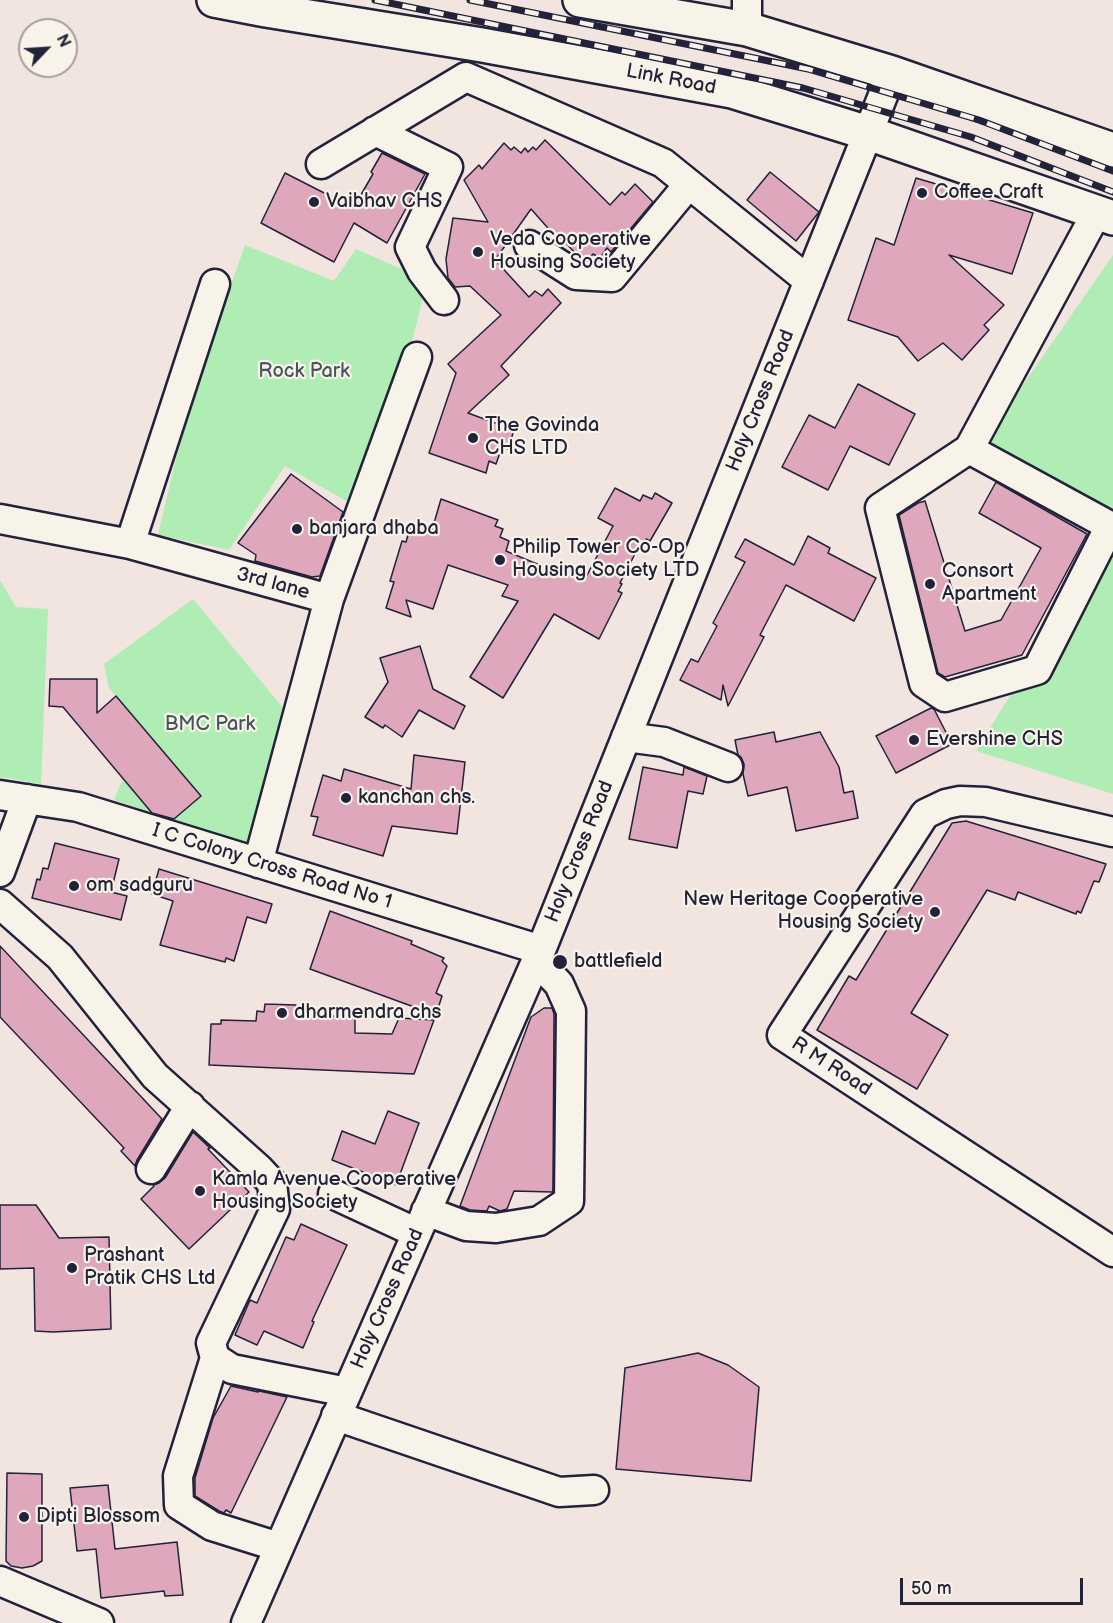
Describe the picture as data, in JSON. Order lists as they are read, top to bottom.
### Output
{
  "streets": {
    "main road": ["Link Road"],
    "street": [
      "Holy Cross Road",
      "3rd lane",
      "I C Colony Cross Road No 1",
      "R M Road"
    ]
  },
  "crossings": [
    ["Link Road", "Holy Cross Road"],
    ["Holy Cross Road", "I C Colony Cross Road No 1"]
  ],
  "parks": ["Rock Park", "BMC Park"],
  "places": [
    "Coffee Craft",
    "Vaibhav CHS",
    "Veda Cooperative Housing Society",
    "The Govinda CHS LTD",
    "banjara dhaba",
    "Philip Tower Co-Op Housing Society LTD",
    "Consort Apartment",
    "Evershine CHS",
    "kanchan chs.",
    "om sadguru",
    "New Heritage Cooperative Housing Society",
    "battlefield",
    "dharmendra chs",
    "Kamla Avenue Cooperative Housing Society",
    "Prashant Pratik CHS Ltd",
    "Dipti Blossom"
  ],
  "scale_bar": "50 m",
  "north": "top right"
}
